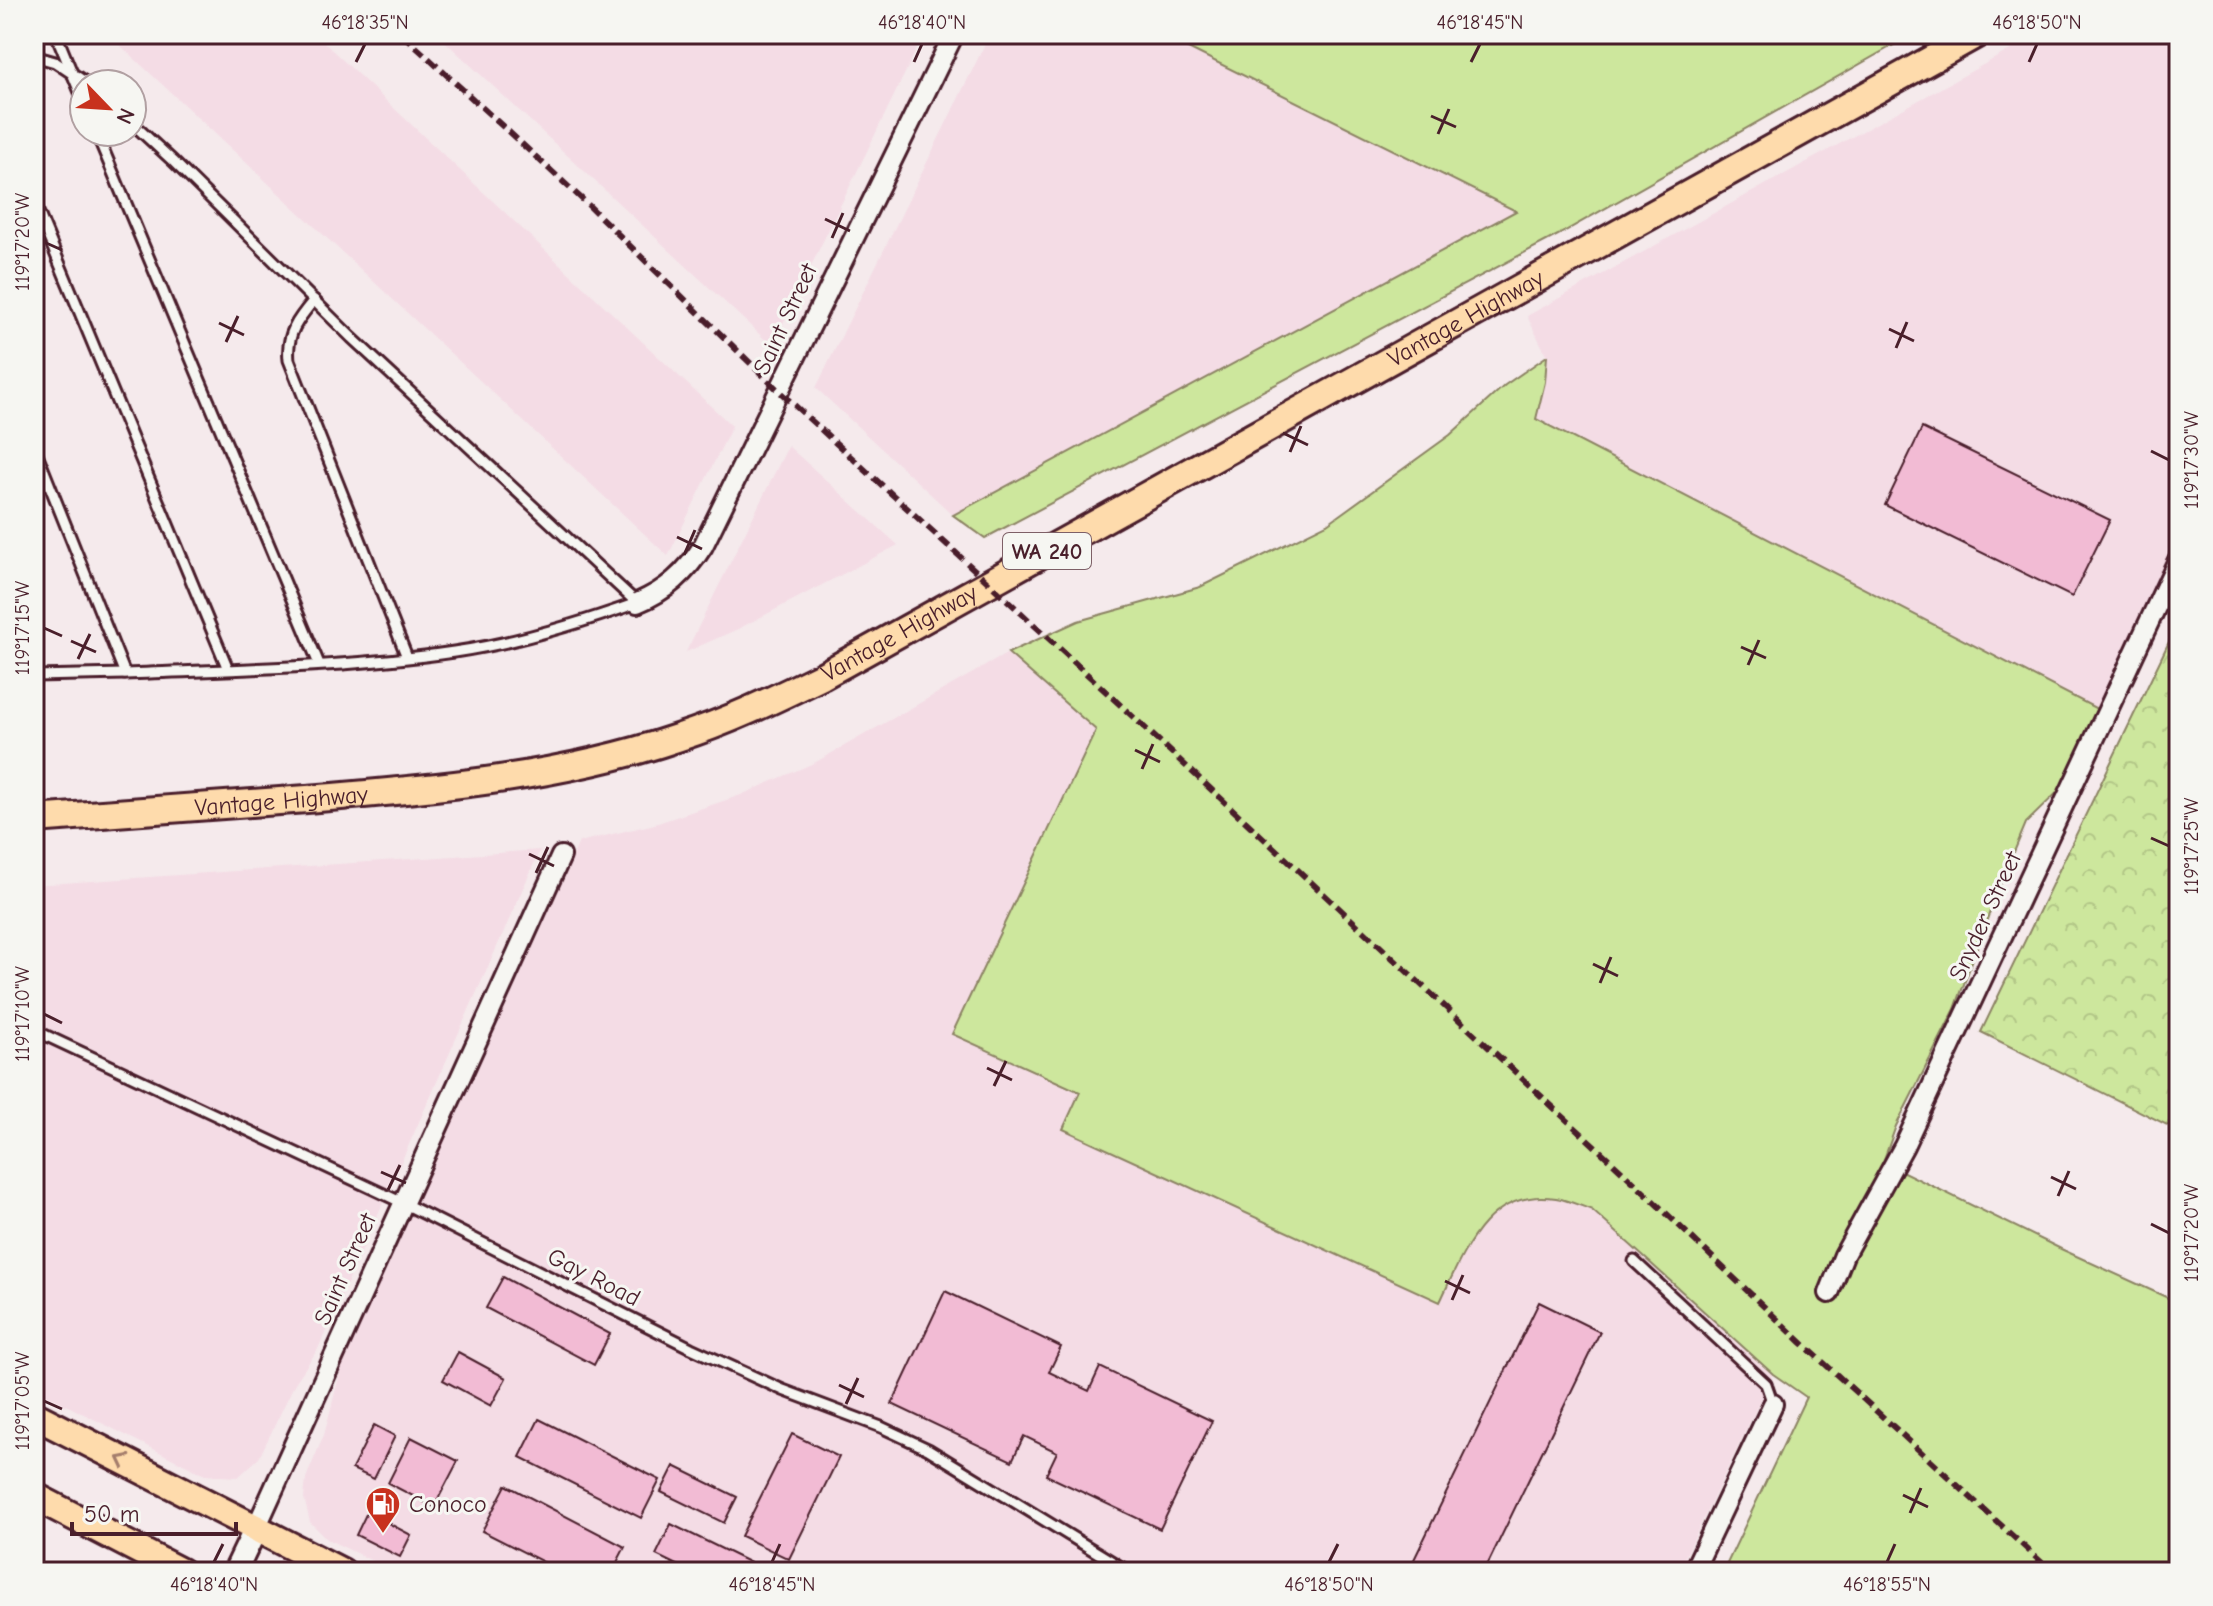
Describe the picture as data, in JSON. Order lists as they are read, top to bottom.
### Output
{
  "streets": {
    "main road": ["Vantage Highway", "WA 240"],
    "street": ["Saint Street", "Snyder Street"],
    "lane": ["Gay Road"]
  },
  "crossings": [
    ["Saint Street", "Gay Road"]
  ],
  "places": {
    "fuel station": ["Conoco"]
  },
  "scale_bar": "50 m",
  "north": "bottom right",
  "coordinates": [
    "46°18'35\"N",
    "46°18'40\"N",
    "46°18'45\"N",
    "46°18'50\"N",
    "119°17'20\"W",
    "119°17'30\"W",
    "119°17'15\"W",
    "119°17'25\"W",
    "119°17'10\"W",
    "119°17'05\"W",
    "46°18'55\"N"
  ]
}
